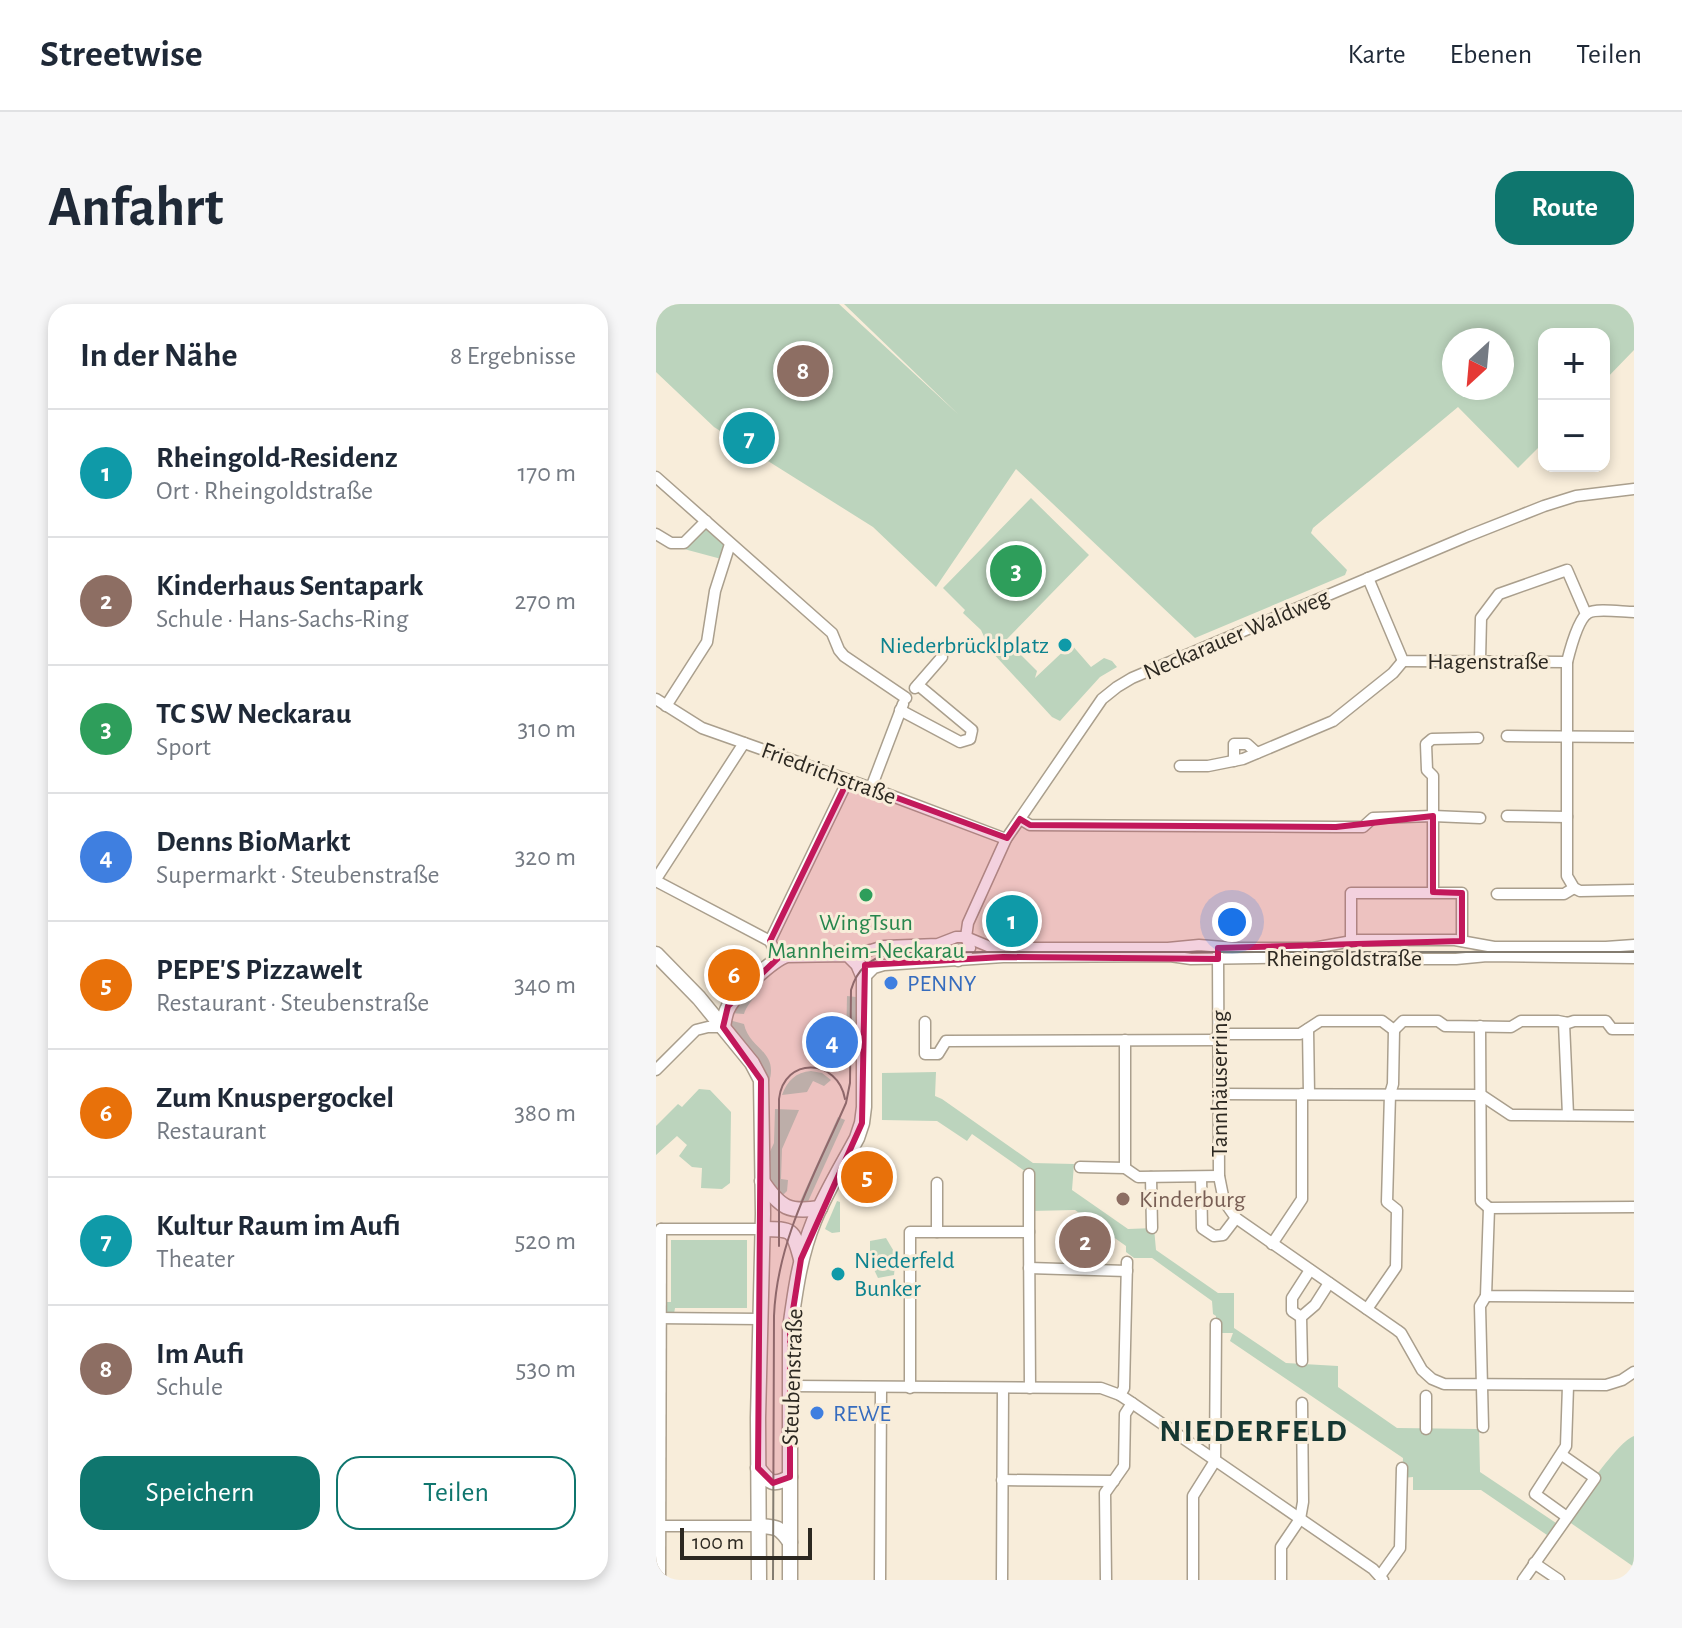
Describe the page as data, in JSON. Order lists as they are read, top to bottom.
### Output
{
  "streets": {
    "street": [
      "Neckarauer Waldweg",
      "Hagenstraße",
      "Friedrichstraße",
      "Rheingoldstraße",
      "Tannhäuserring",
      "Steubenstraße"
    ]
  },
  "crossings": [
    ["Neckarauer Waldweg", "Hagenstraße"],
    ["Neckarauer Waldweg", "Friedrichstraße"],
    ["Neckarauer Waldweg", "Rheingoldstraße"],
    ["Rheingoldstraße", "Tannhäuserring"],
    ["Rheingoldstraße", "Steubenstraße"]
  ],
  "districts": ["NIEDERFELD"],
  "places": [
    "Niederbrücklplatz",
    "WingTsun Mannheim-Neckarau",
    "PENNY",
    "Kinderburg",
    "Niederfeld Bunker",
    "REWE"
  ],
  "scale_bar": "100 m",
  "north": "bottom left",
  "page": {
    "header": "Streetwise",
    "nav": ["Karte", "Ebenen", "Teilen"],
    "buttons": [
      "Route",
      ["Speichern", "Teilen"]
    ],
    "title": "Anfahrt",
    "heading": ["In der Nähe", "8 Ergebnisse"],
    "map_buttons": ["+", "−"],
    "pins": [
      "8",
      "7",
      "3",
      "1",
      "6",
      "4",
      "5",
      "2"
    ],
    "list": [
      {
        "mark": "1",
        "name": "Rheingold-Residenz",
        "note": "Ort · Rheingoldstraße",
        "value": "170 m"
      },
      {
        "mark": "2",
        "name": "Kinderhaus Sentapark",
        "note": "Schule · Hans-Sachs-Ring",
        "value": "270 m"
      },
      {
        "mark": "3",
        "name": "TC SW Neckarau",
        "note": "Sport",
        "value": "310 m"
      },
      {
        "mark": "4",
        "name": "Denns BioMarkt",
        "note": "Supermarkt · Steubenstraße",
        "value": "320 m"
      },
      {
        "mark": "5",
        "name": "PEPE'S Pizzawelt",
        "note": "Restaurant · Steubenstraße",
        "value": "340 m"
      },
      {
        "mark": "6",
        "name": "Zum Knuspergockel",
        "note": "Restaurant",
        "value": "380 m"
      },
      {
        "mark": "7",
        "name": "Kultur Raum im Aufi",
        "note": "Theater",
        "value": "520 m"
      },
      {
        "mark": "8",
        "name": "Im Aufi",
        "note": "Schule",
        "value": "530 m"
      }
    ],
    "scale": "100 m"
  }
}
